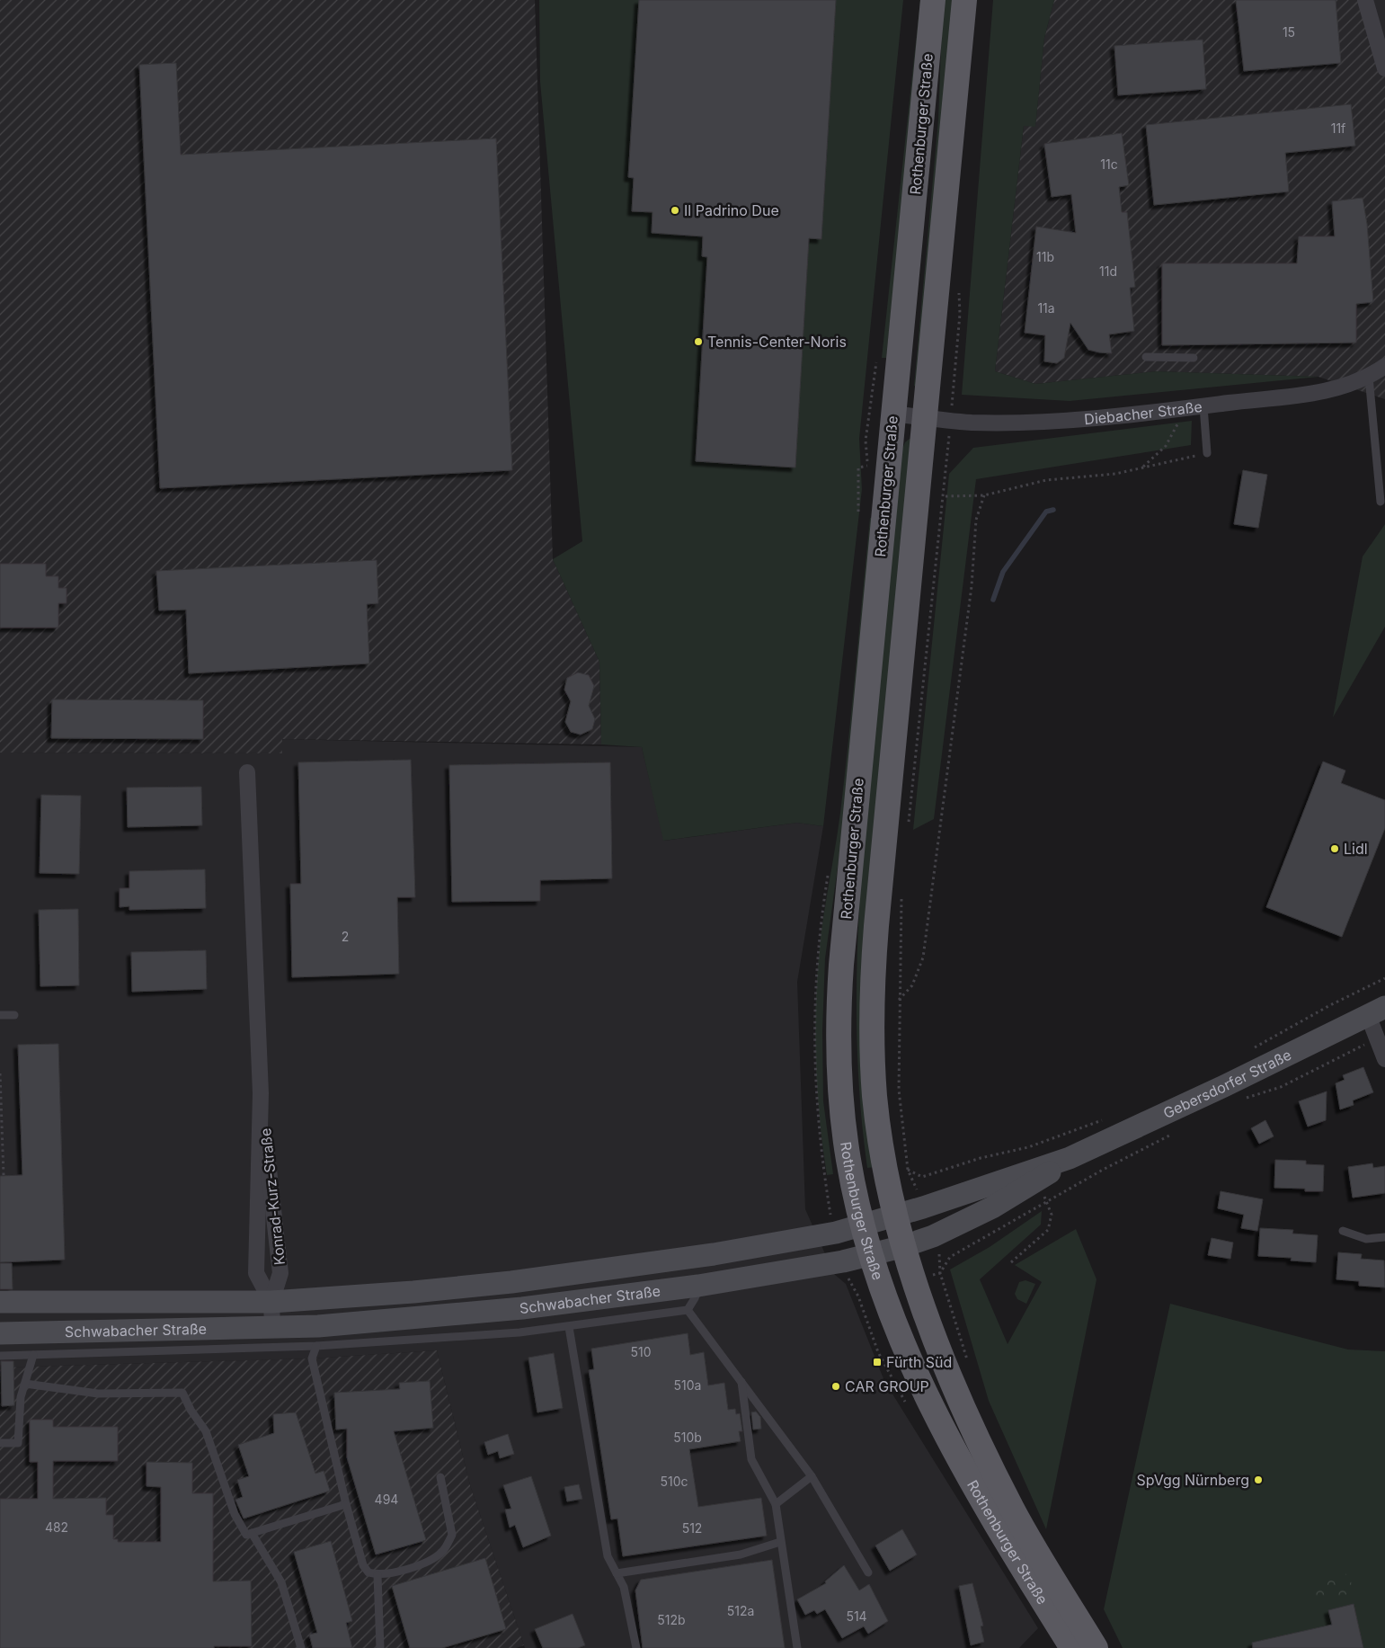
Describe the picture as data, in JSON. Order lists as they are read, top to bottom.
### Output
{
  "streets": {
    "main road": ["Rothenburger Straße", "Gebersdorfer Straße", "Schwabacher Straße"],
    "street": ["Diebacher Straße", "Konrad-Kurz-Straße"]
  },
  "crossings": [
    ["Rothenburger Straße", "Diebacher Straße"],
    ["Rothenburger Straße", "Gebersdorfer Straße"],
    ["Rothenburger Straße", "Schwabacher Straße"],
    ["Gebersdorfer Straße", "Schwabacher Straße"],
    ["Konrad-Kurz-Straße", "Schwabacher Straße"]
  ],
  "places": {
    "other": [
      "Il Padrino Due",
      "Tennis-Center-Noris",
      "Lidl",
      "CAR GROUP",
      "SpVgg Nürnberg"
    ],
    "transit": ["Fürth Süd"]
  },
  "house_numbers": [
    "15",
    "11f",
    "11c",
    "11b",
    "11d",
    "11a",
    "2",
    "510",
    "510a",
    "510b",
    "510c",
    "494",
    "482",
    "512",
    "512a",
    "514",
    "512b"
  ]
}
